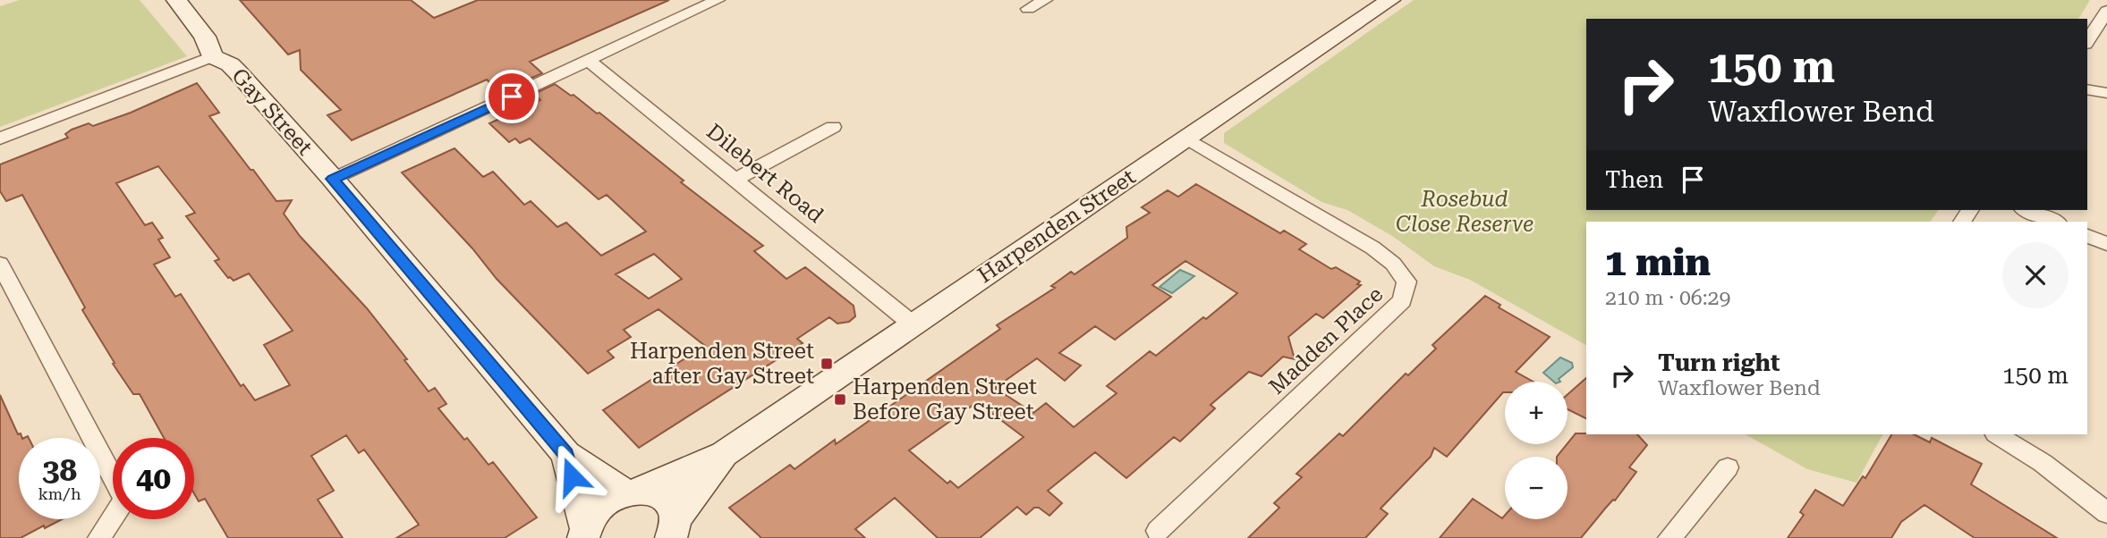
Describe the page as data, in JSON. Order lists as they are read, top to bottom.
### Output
{
  "streets": {
    "street": [
      "Gay Street",
      "Dilebert Road",
      "Harpenden Street",
      "Madden Place"
    ]
  },
  "crossings": [
    ["Gay Street", "Harpenden Street"],
    ["Dilebert Road", "Harpenden Street"],
    ["Harpenden Street", "Madden Place"]
  ],
  "parks": ["Rosebud Close Reserve"],
  "places": {
    "transit": ["Harpenden Street after Gay Street", "Harpenden Street Before Gay Street"]
  },
  "page": {
    "turn": ["150 m", "Waxflower Bend"],
    "then": "Then",
    "heading": ["1 min", "210 m · 06:29"],
    "list": [
      {
        "name": "Turn right",
        "note": "Waxflower Bend",
        "value": "150 m"
      }
    ],
    "map_buttons": ["+", "−"],
    "speed": "38 km/h",
    "limit": "40"
  }
}
